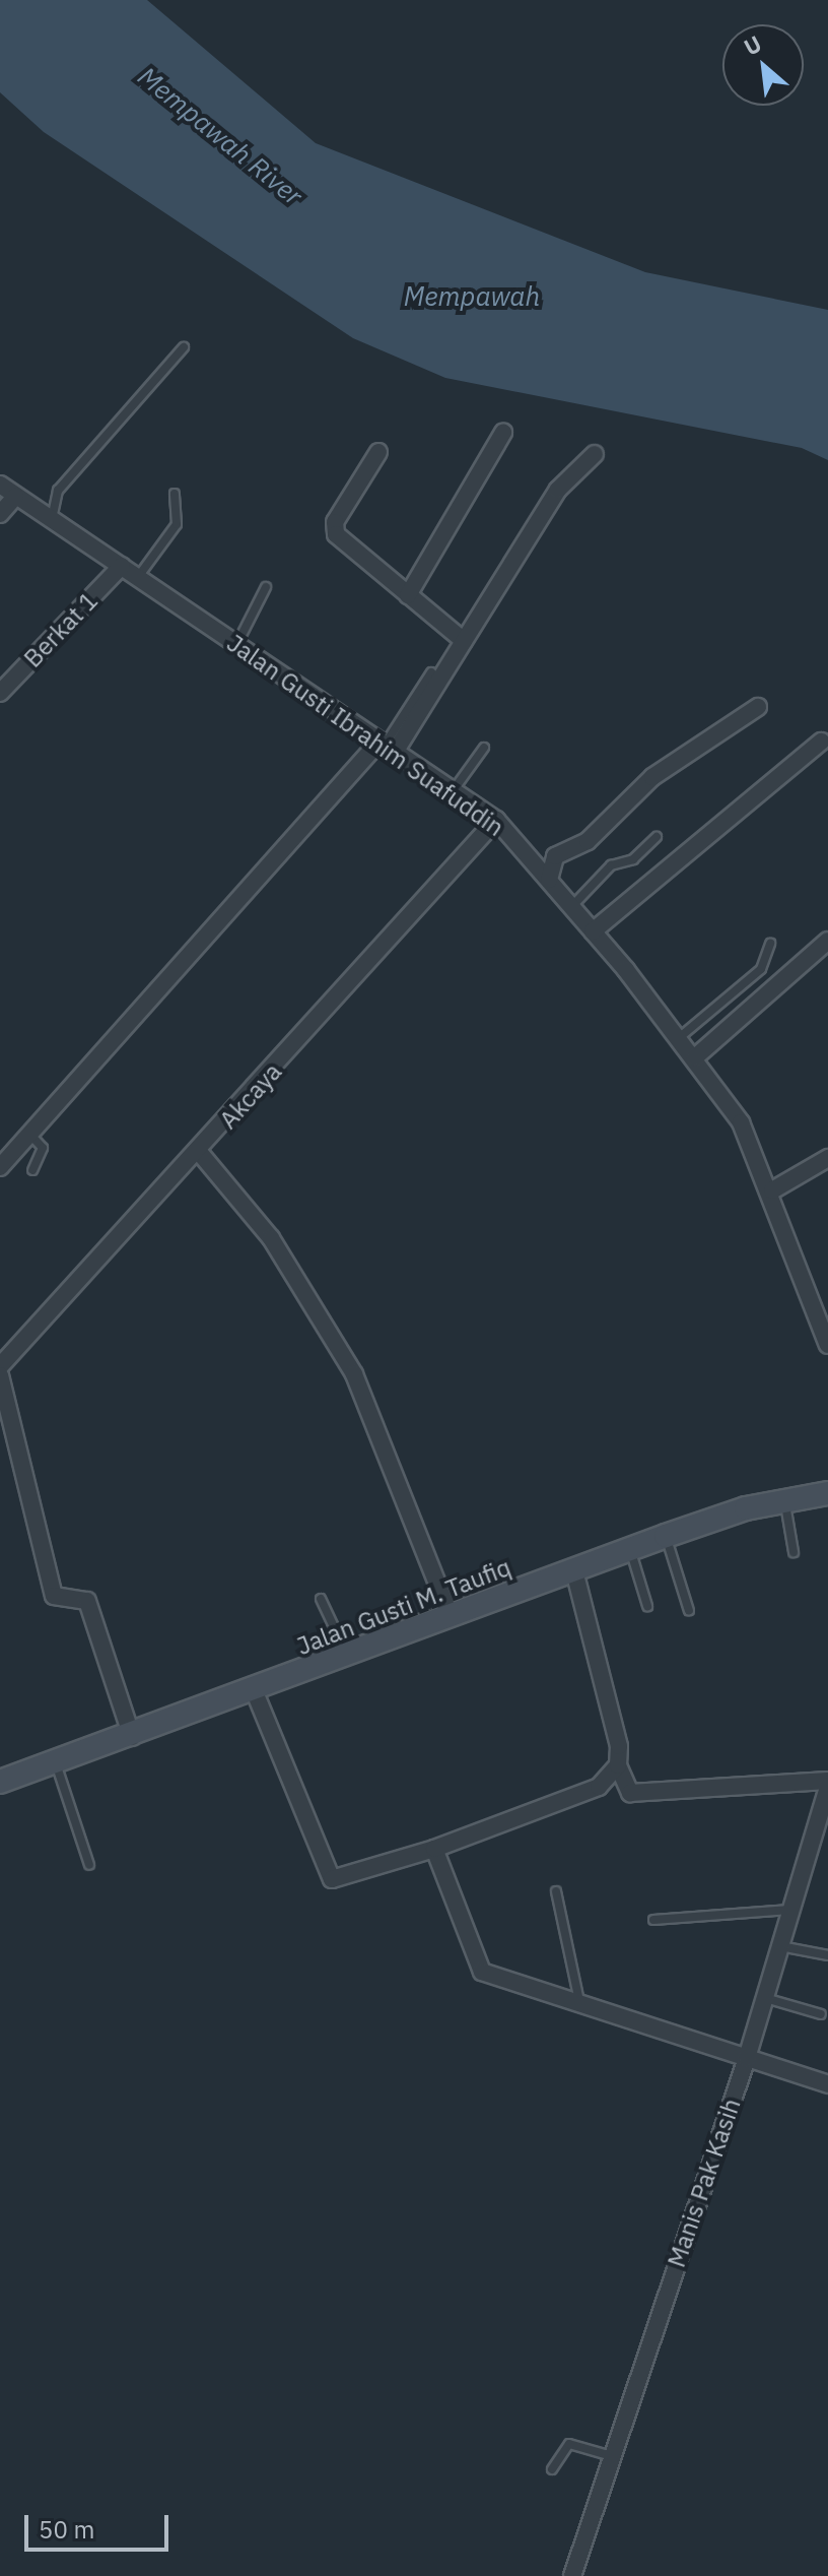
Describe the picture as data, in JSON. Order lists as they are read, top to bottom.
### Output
{
  "streets": {
    "main road": ["Jalan Gusti M. Taufiq"],
    "street": [
      "Berkat 1",
      "Jalan Gusti Ibrahim Suafuddin",
      "Akcaya",
      "Manis Pak Kasih"
    ]
  },
  "crossings": [
    ["Berkat 1", "Jalan Gusti Ibrahim Suafuddin"],
    ["Jalan Gusti Ibrahim Suafuddin", "Akcaya"]
  ],
  "water": ["Mempawah River", "Mempawah"],
  "scale_bar": "50 m",
  "north": "top left"
}
